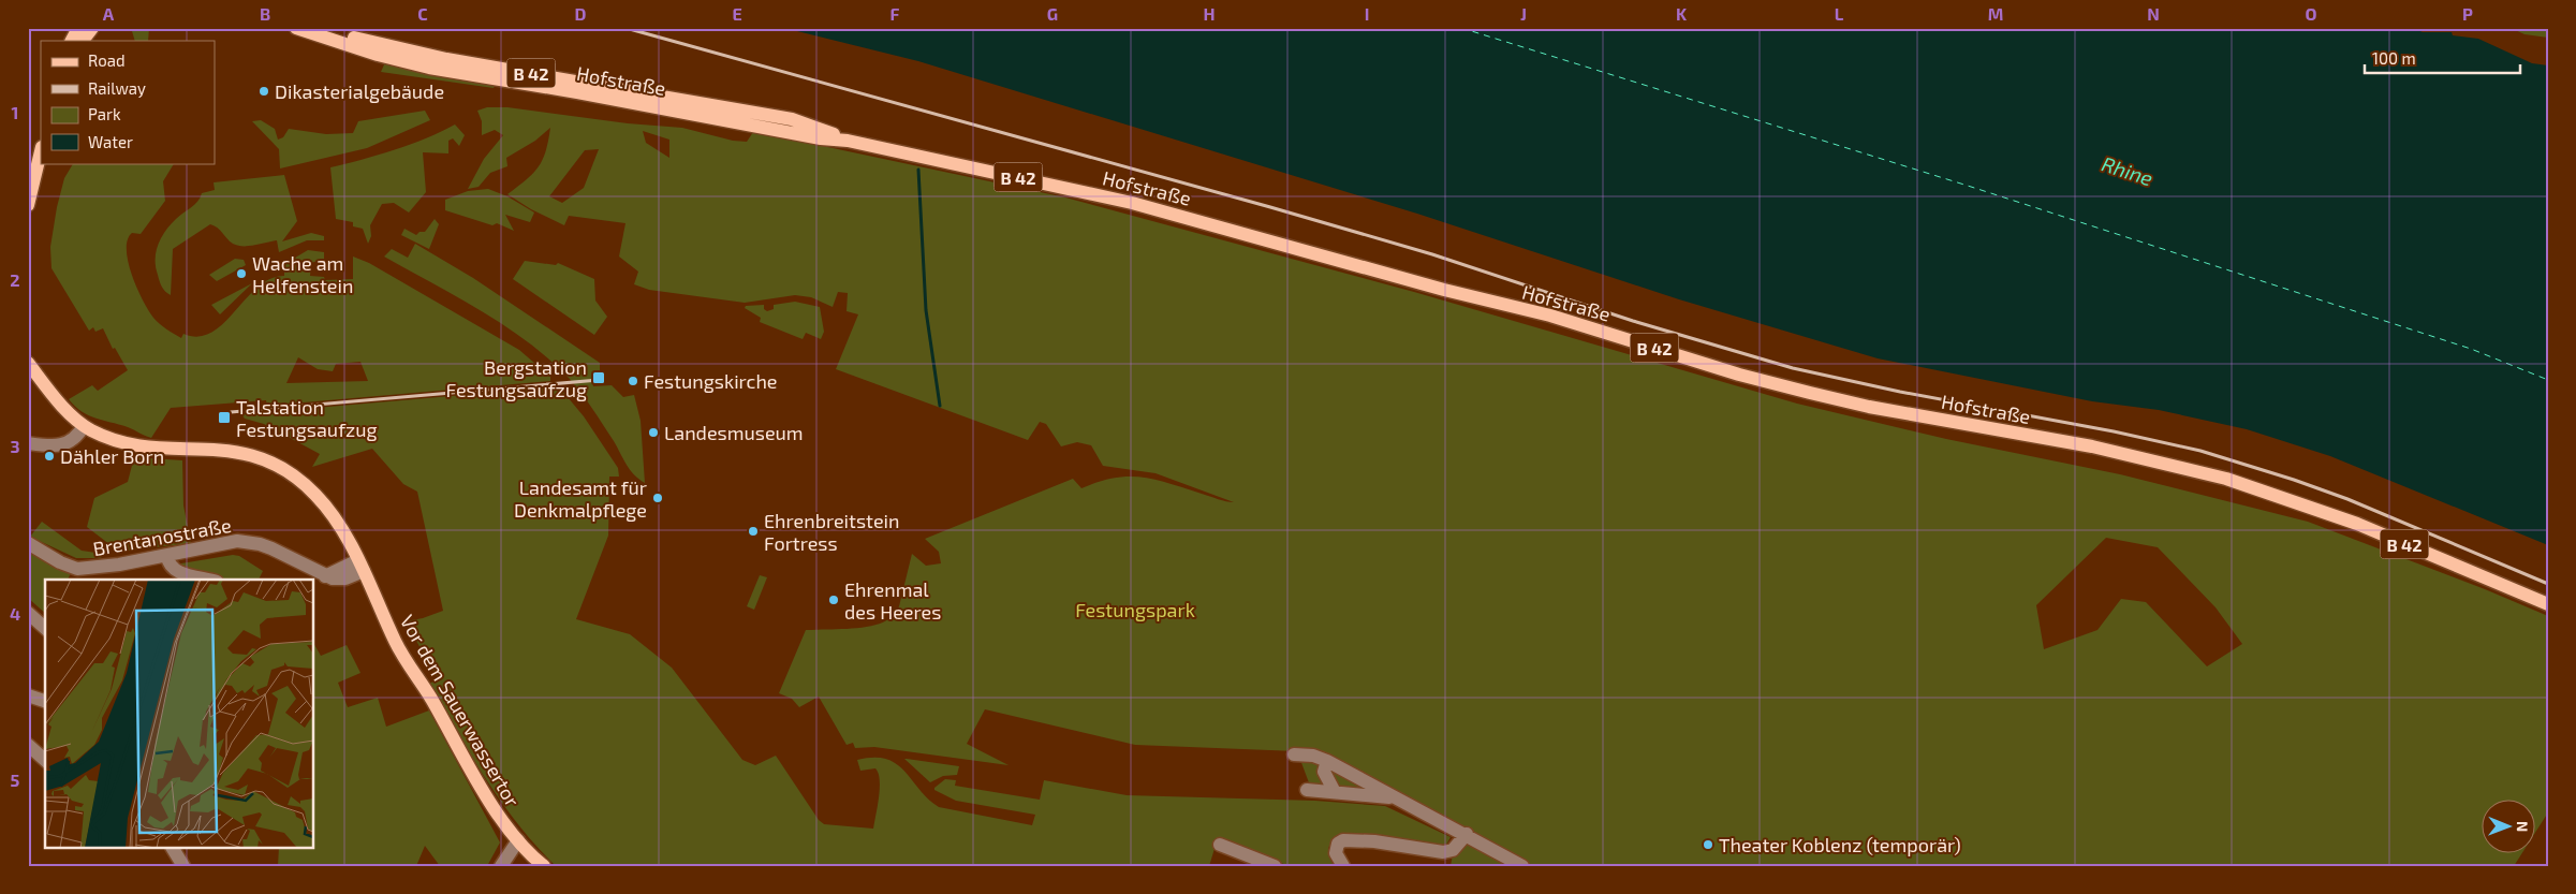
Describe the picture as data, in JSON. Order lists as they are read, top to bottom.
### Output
{
  "streets": {
    "main road": ["B 42", "Hofstraße", "Vor dem Sauerwassertor"],
    "street": ["Brentanostraße"]
  },
  "crossings": [
    ["Brentanostraße", "Vor dem Sauerwassertor"]
  ],
  "water": ["Rhine"],
  "parks": ["Festungspark"],
  "places": {
    "other": [
      "Dikasterialgebäude",
      "Wache am Helfenstein",
      "Festungskirche",
      "Landesmuseum",
      "Dähler Born",
      "Landesamt für Denkmalpflege",
      "Ehrenbreitstein Fortress",
      "Ehrenmal des Heeres",
      "Theater Koblenz (temporär)"
    ],
    "transit": ["Bergstation Festungsaufzug", "Talstation Festungsaufzug"]
  },
  "legend": [
    "Road",
    "Railway",
    "Park",
    "Water"
  ],
  "scale_bar": "100 m",
  "north": "right",
  "grid": {
    "columns": [
      "A",
      "B",
      "C",
      "D",
      "E",
      "F",
      "G",
      "H",
      "I",
      "J",
      "K",
      "L",
      "M",
      "N",
      "O",
      "P"
    ],
    "rows": [
      "1",
      "2",
      "3",
      "4",
      "5"
    ]
  }
}
